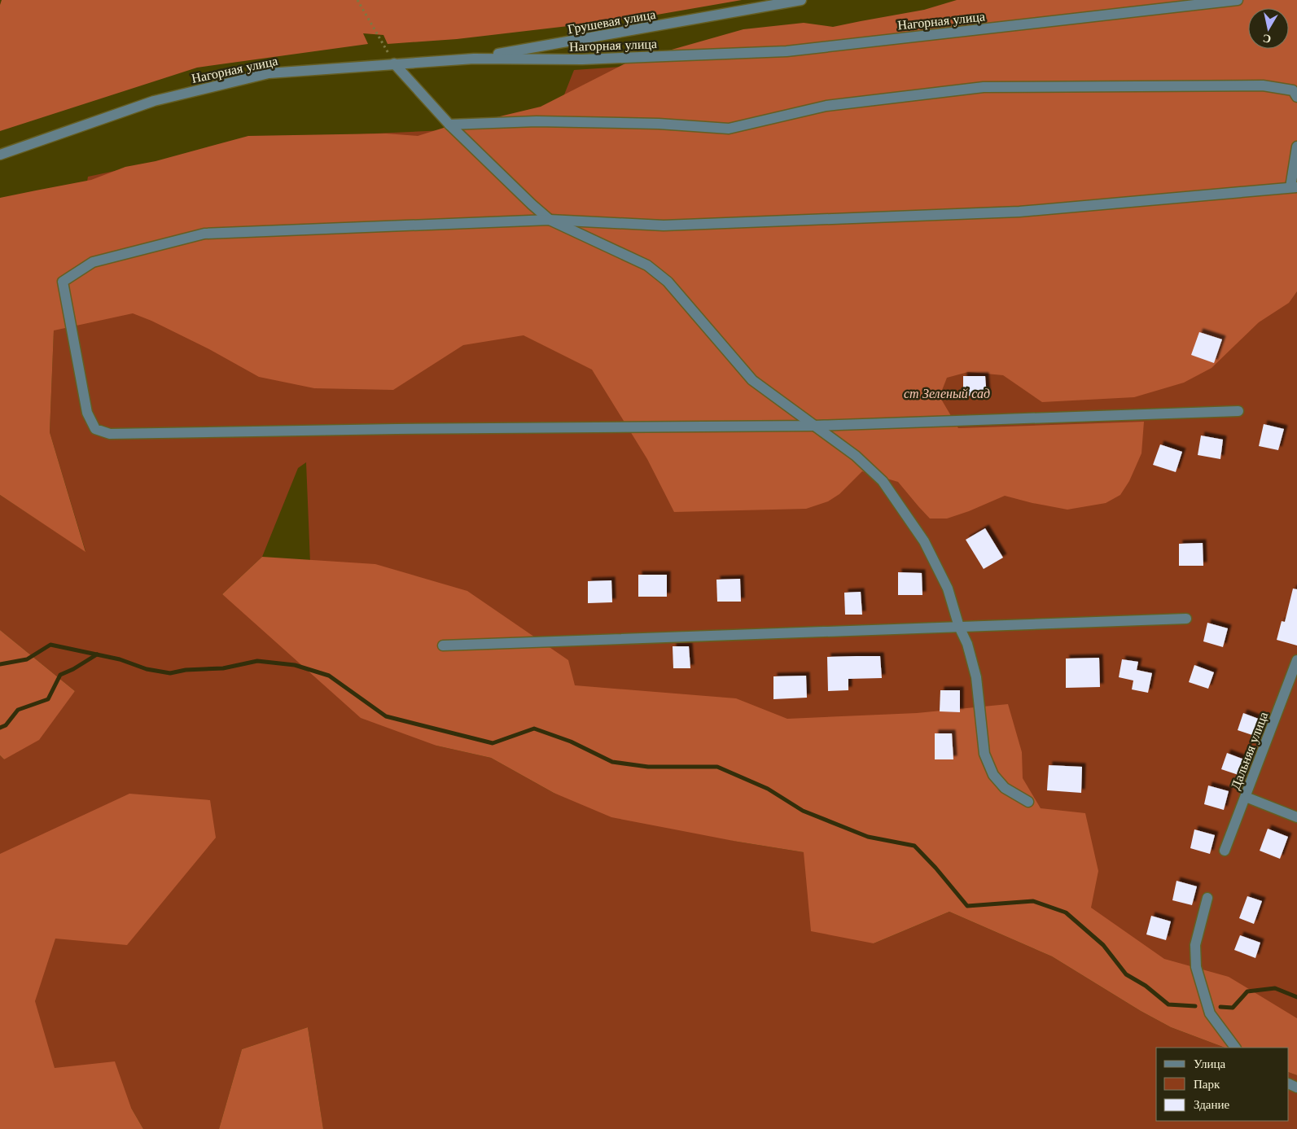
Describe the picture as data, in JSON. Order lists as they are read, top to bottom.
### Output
{
  "streets": {
    "street": ["Нагорная улица", "Грушевая улица", "Дальняя улица"]
  },
  "crossings": [
    ["Нагорная улица", "Грушевая улица"]
  ],
  "parks": ["ст Зеленый сад"],
  "legend": ["Улица", "Парк", "Здание"],
  "north": "bottom"
}
